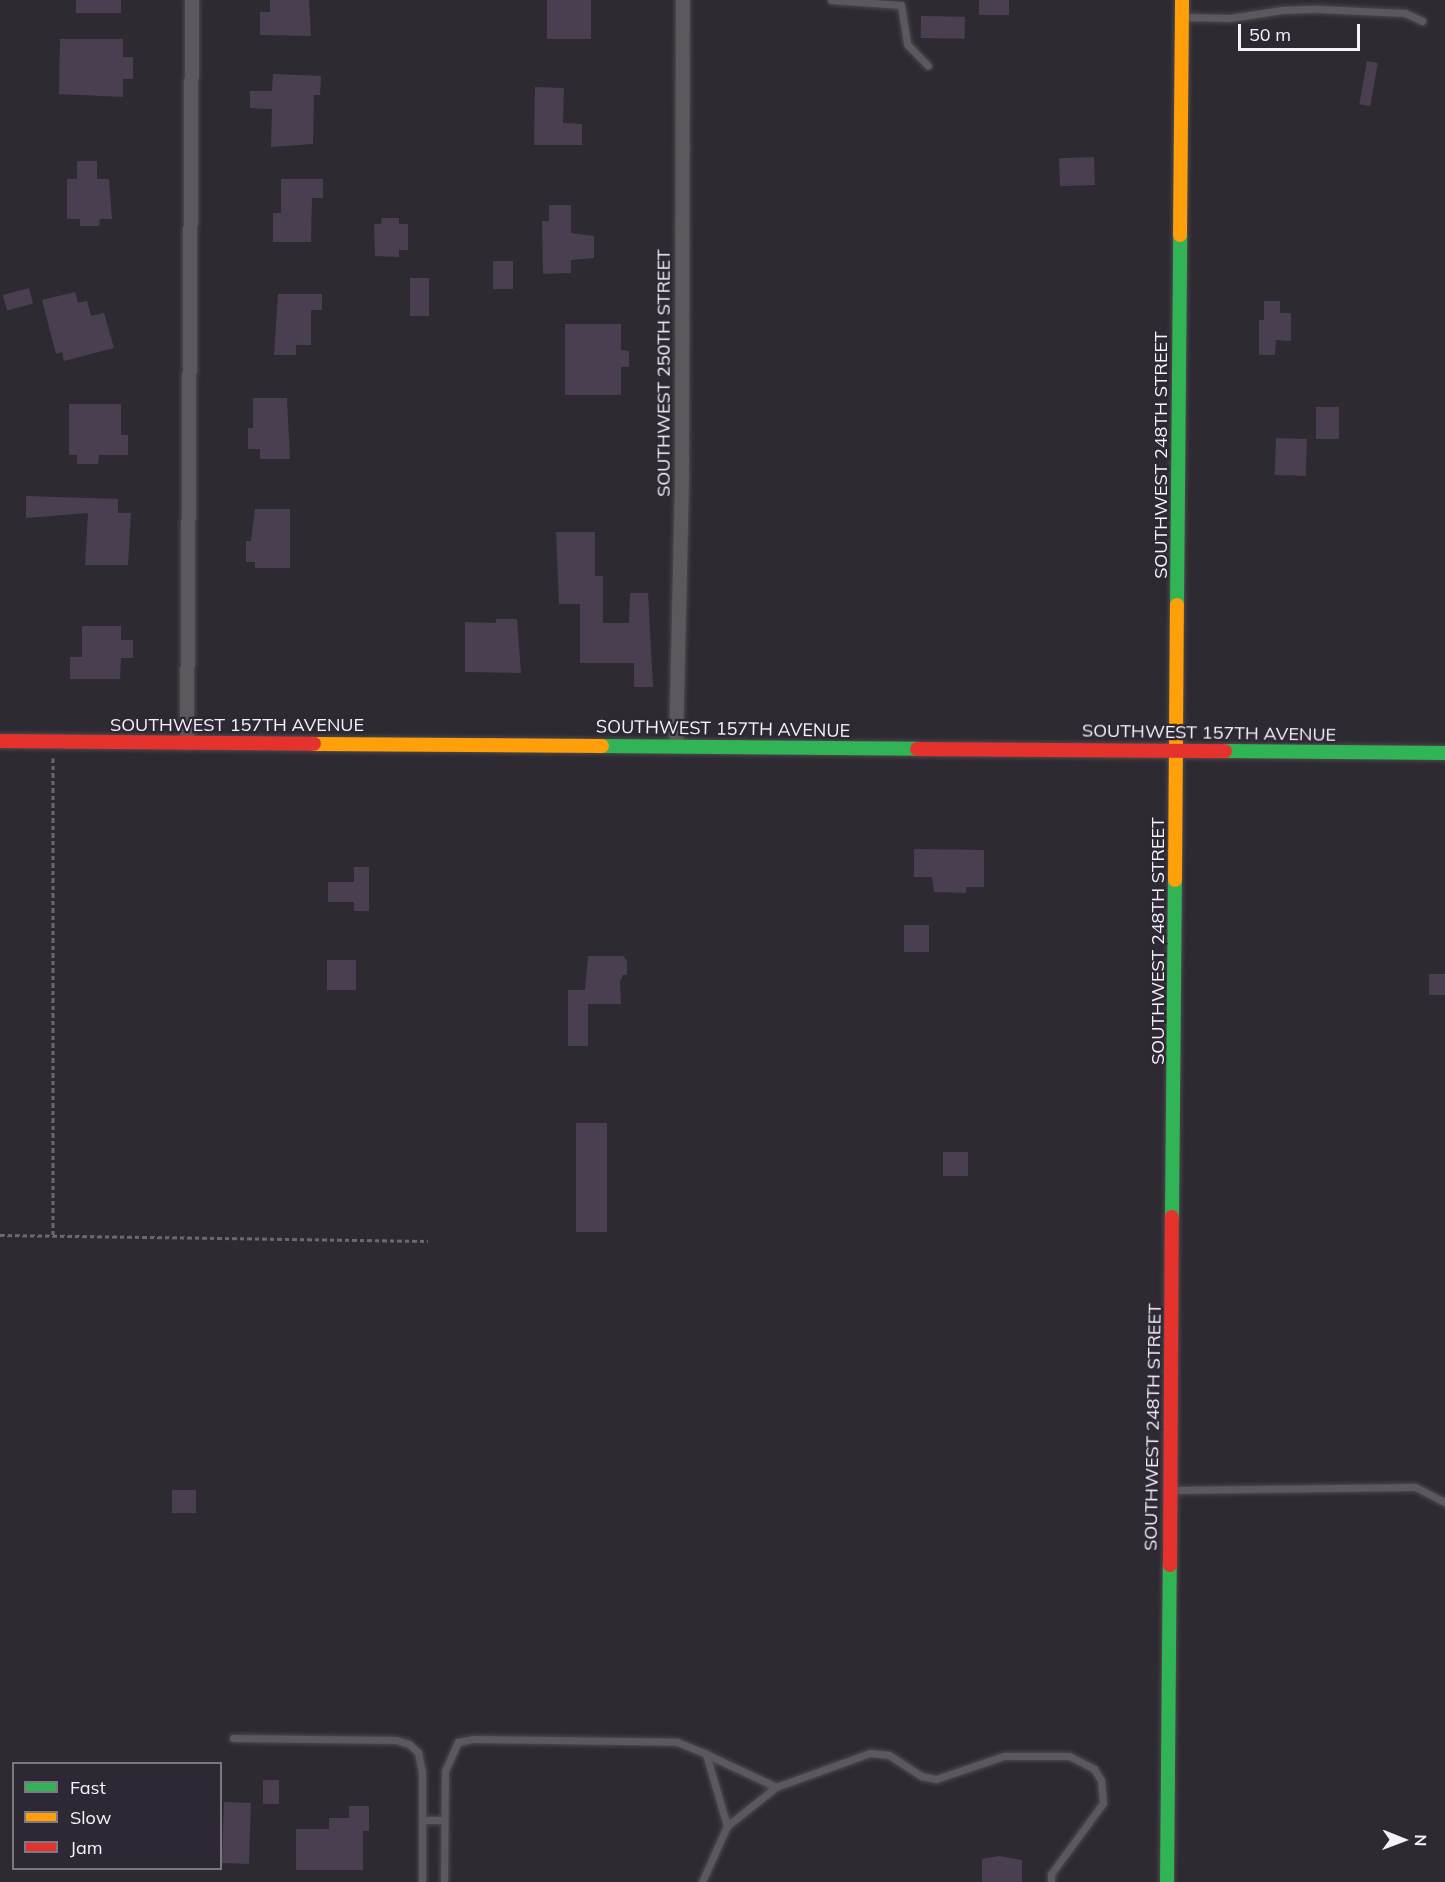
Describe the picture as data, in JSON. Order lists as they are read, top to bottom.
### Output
{
  "streets": {
    "street": ["SOUTHWEST 250TH STREET", "SOUTHWEST 248TH STREET", "SOUTHWEST 157TH AVENUE"]
  },
  "crossings": [
    ["SOUTHWEST 250TH STREET", "SOUTHWEST 157TH AVENUE"],
    ["SOUTHWEST 248TH STREET", "SOUTHWEST 157TH AVENUE"]
  ],
  "legend": ["Fast", "Slow", "Jam"],
  "scale_bar": "50 m",
  "north": "right"
}
